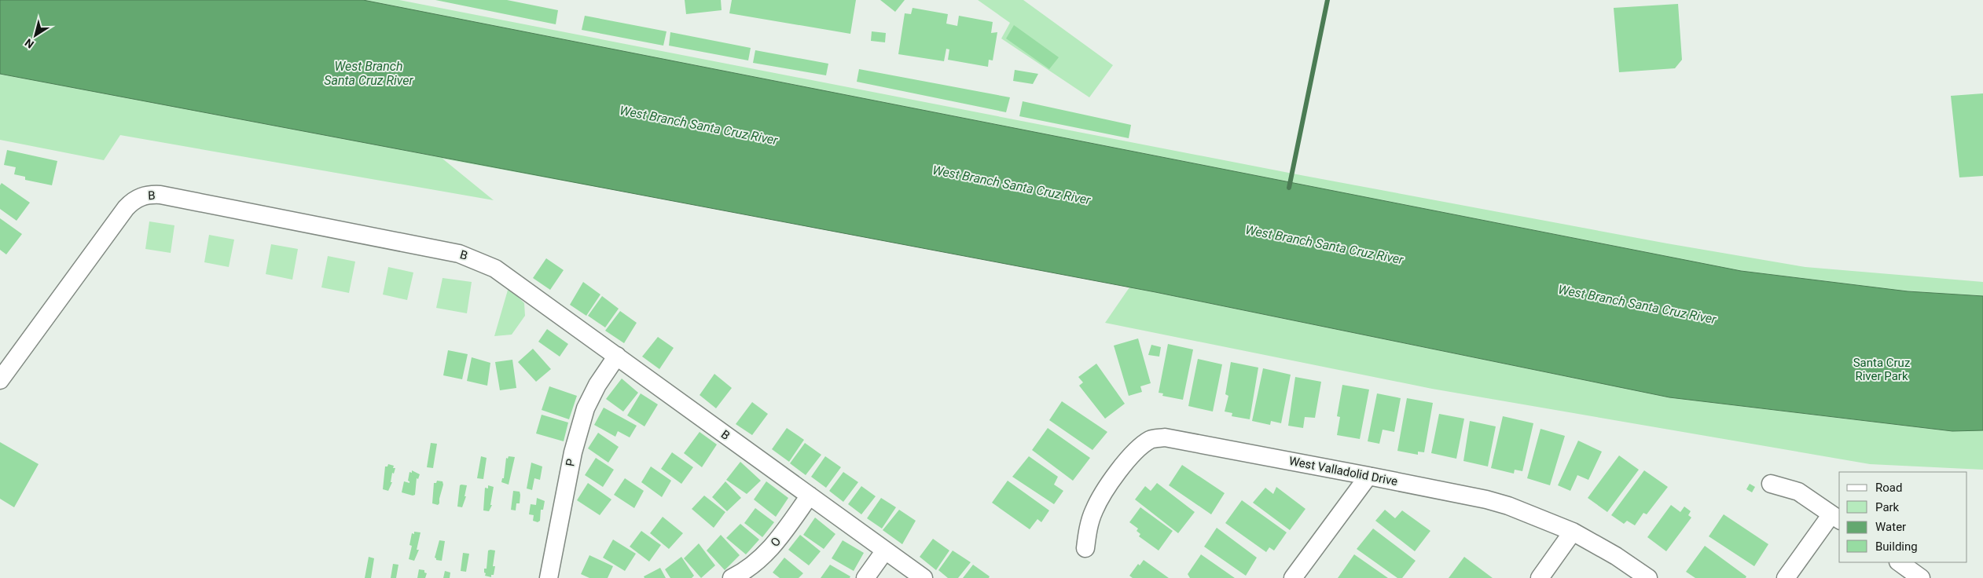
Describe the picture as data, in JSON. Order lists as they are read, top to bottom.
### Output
{
  "streets": {
    "street": [
      "B",
      "P",
      "West Valladolid Drive",
      "O"
    ]
  },
  "crossings": [
    ["B", "P"],
    ["B", "O"]
  ],
  "water": ["West Branch Santa Cruz River"],
  "parks": ["Santa Cruz River Park"],
  "legend": [
    "Road",
    "Park",
    "Water",
    "Building"
  ],
  "north": "bottom left"
}
